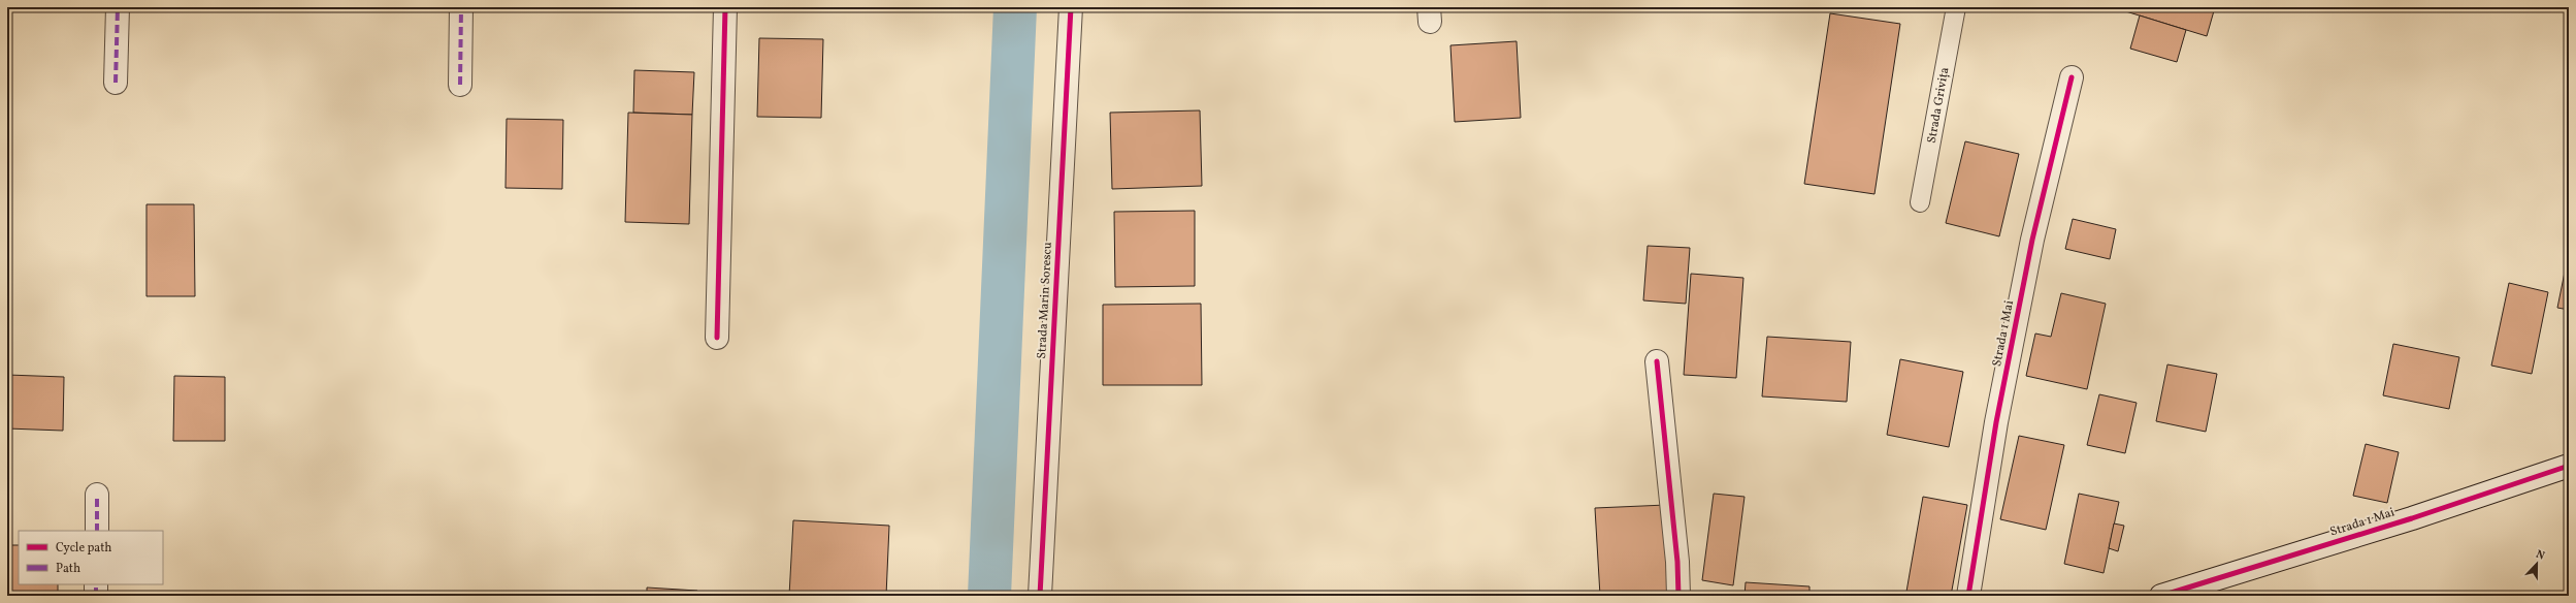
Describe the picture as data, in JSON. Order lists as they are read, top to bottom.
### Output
{
  "streets": {
    "street": ["Strada Marin Sorescu", "Strada 1 Mai"],
    "lane": ["Strada Grivița"]
  },
  "legend": ["Cycle path", "Path"],
  "north": "top"
}
